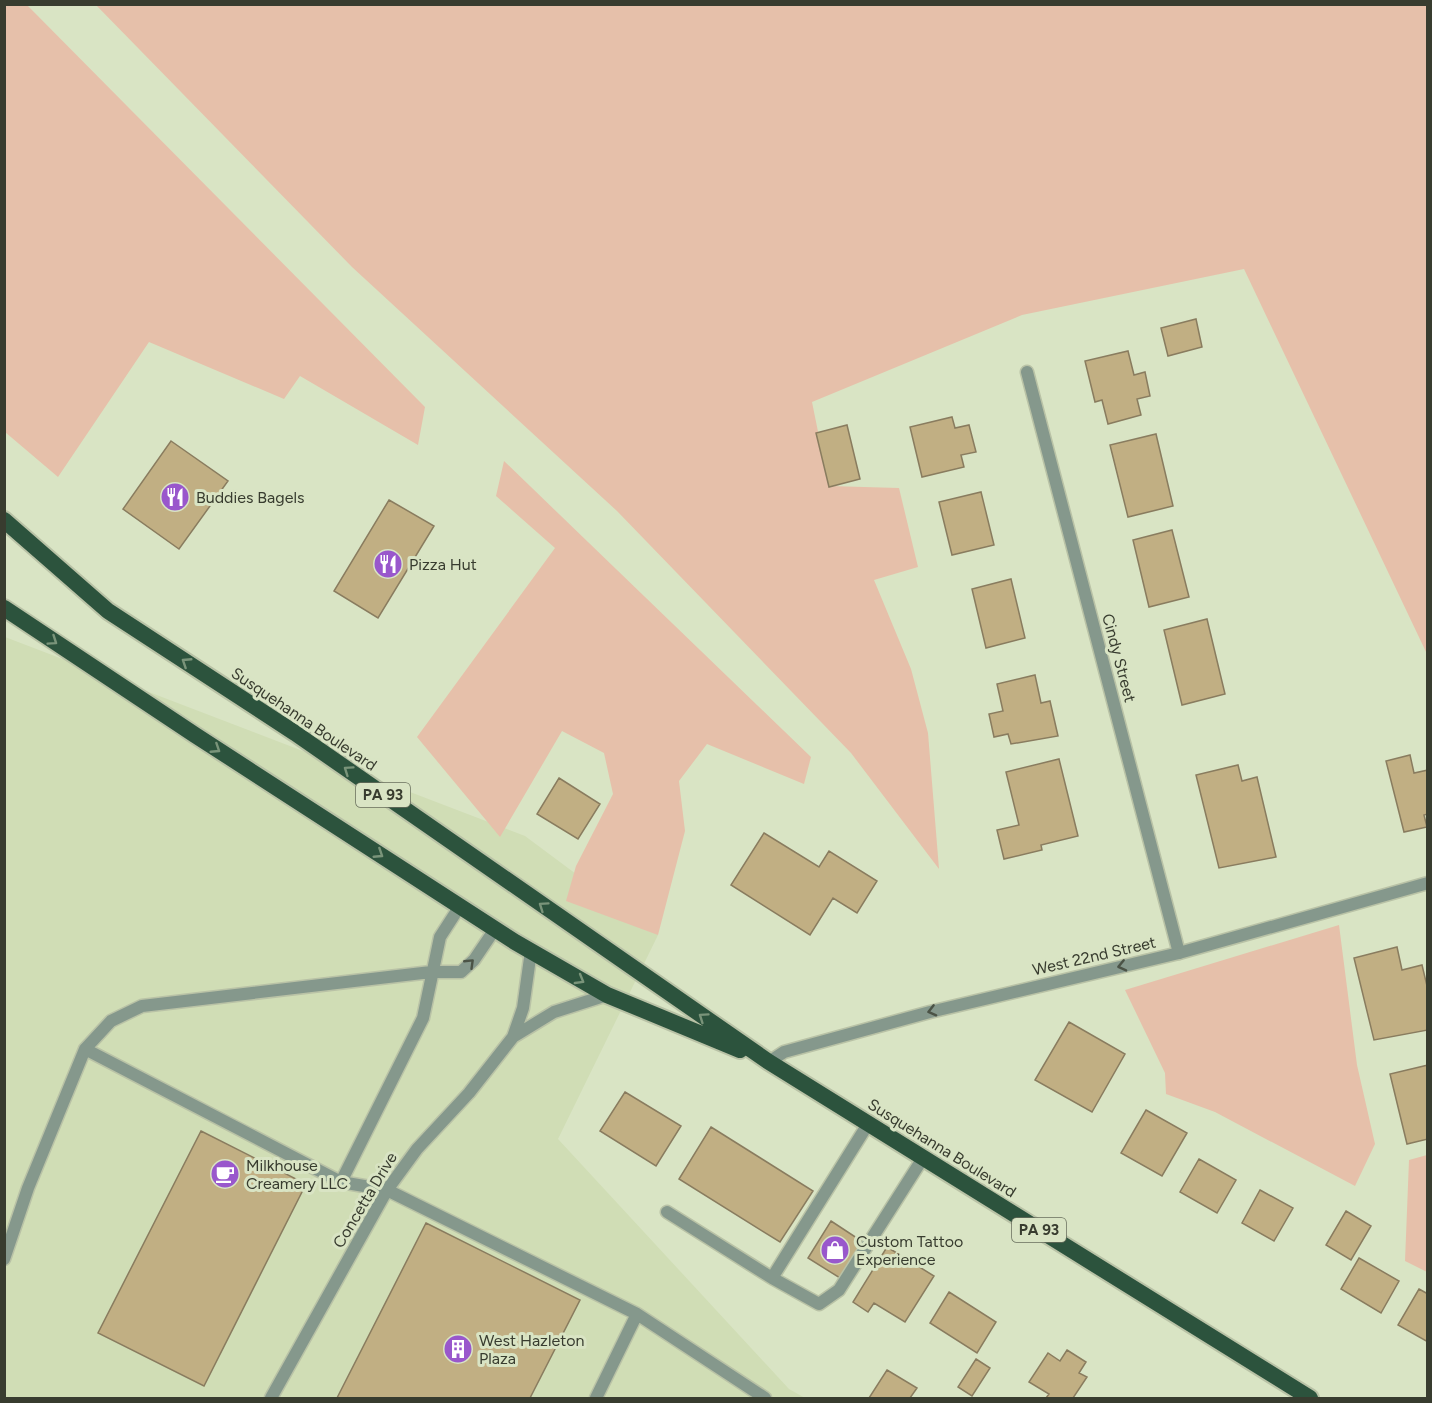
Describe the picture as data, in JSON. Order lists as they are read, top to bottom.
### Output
{
  "streets": {
    "highway": ["Susquehanna Boulevard", "PA 93"],
    "street": ["Cindy Street", "West 22nd Street", "Concetta Drive"]
  },
  "crossings": [
    ["Cindy Street", "West 22nd Street"],
    ["Susquehanna Boulevard", "West 22nd Street"],
    ["Susquehanna Boulevard", "Concetta Drive"]
  ],
  "one_way": ["West 22nd Street"],
  "places": {
    "restaurant": ["Buddies Bagels", "Pizza Hut"],
    "cafe": ["Milkhouse Creamery LLC"],
    "shop": ["Custom Tattoo Experience"],
    "building": ["West Hazleton Plaza"]
  }
}
